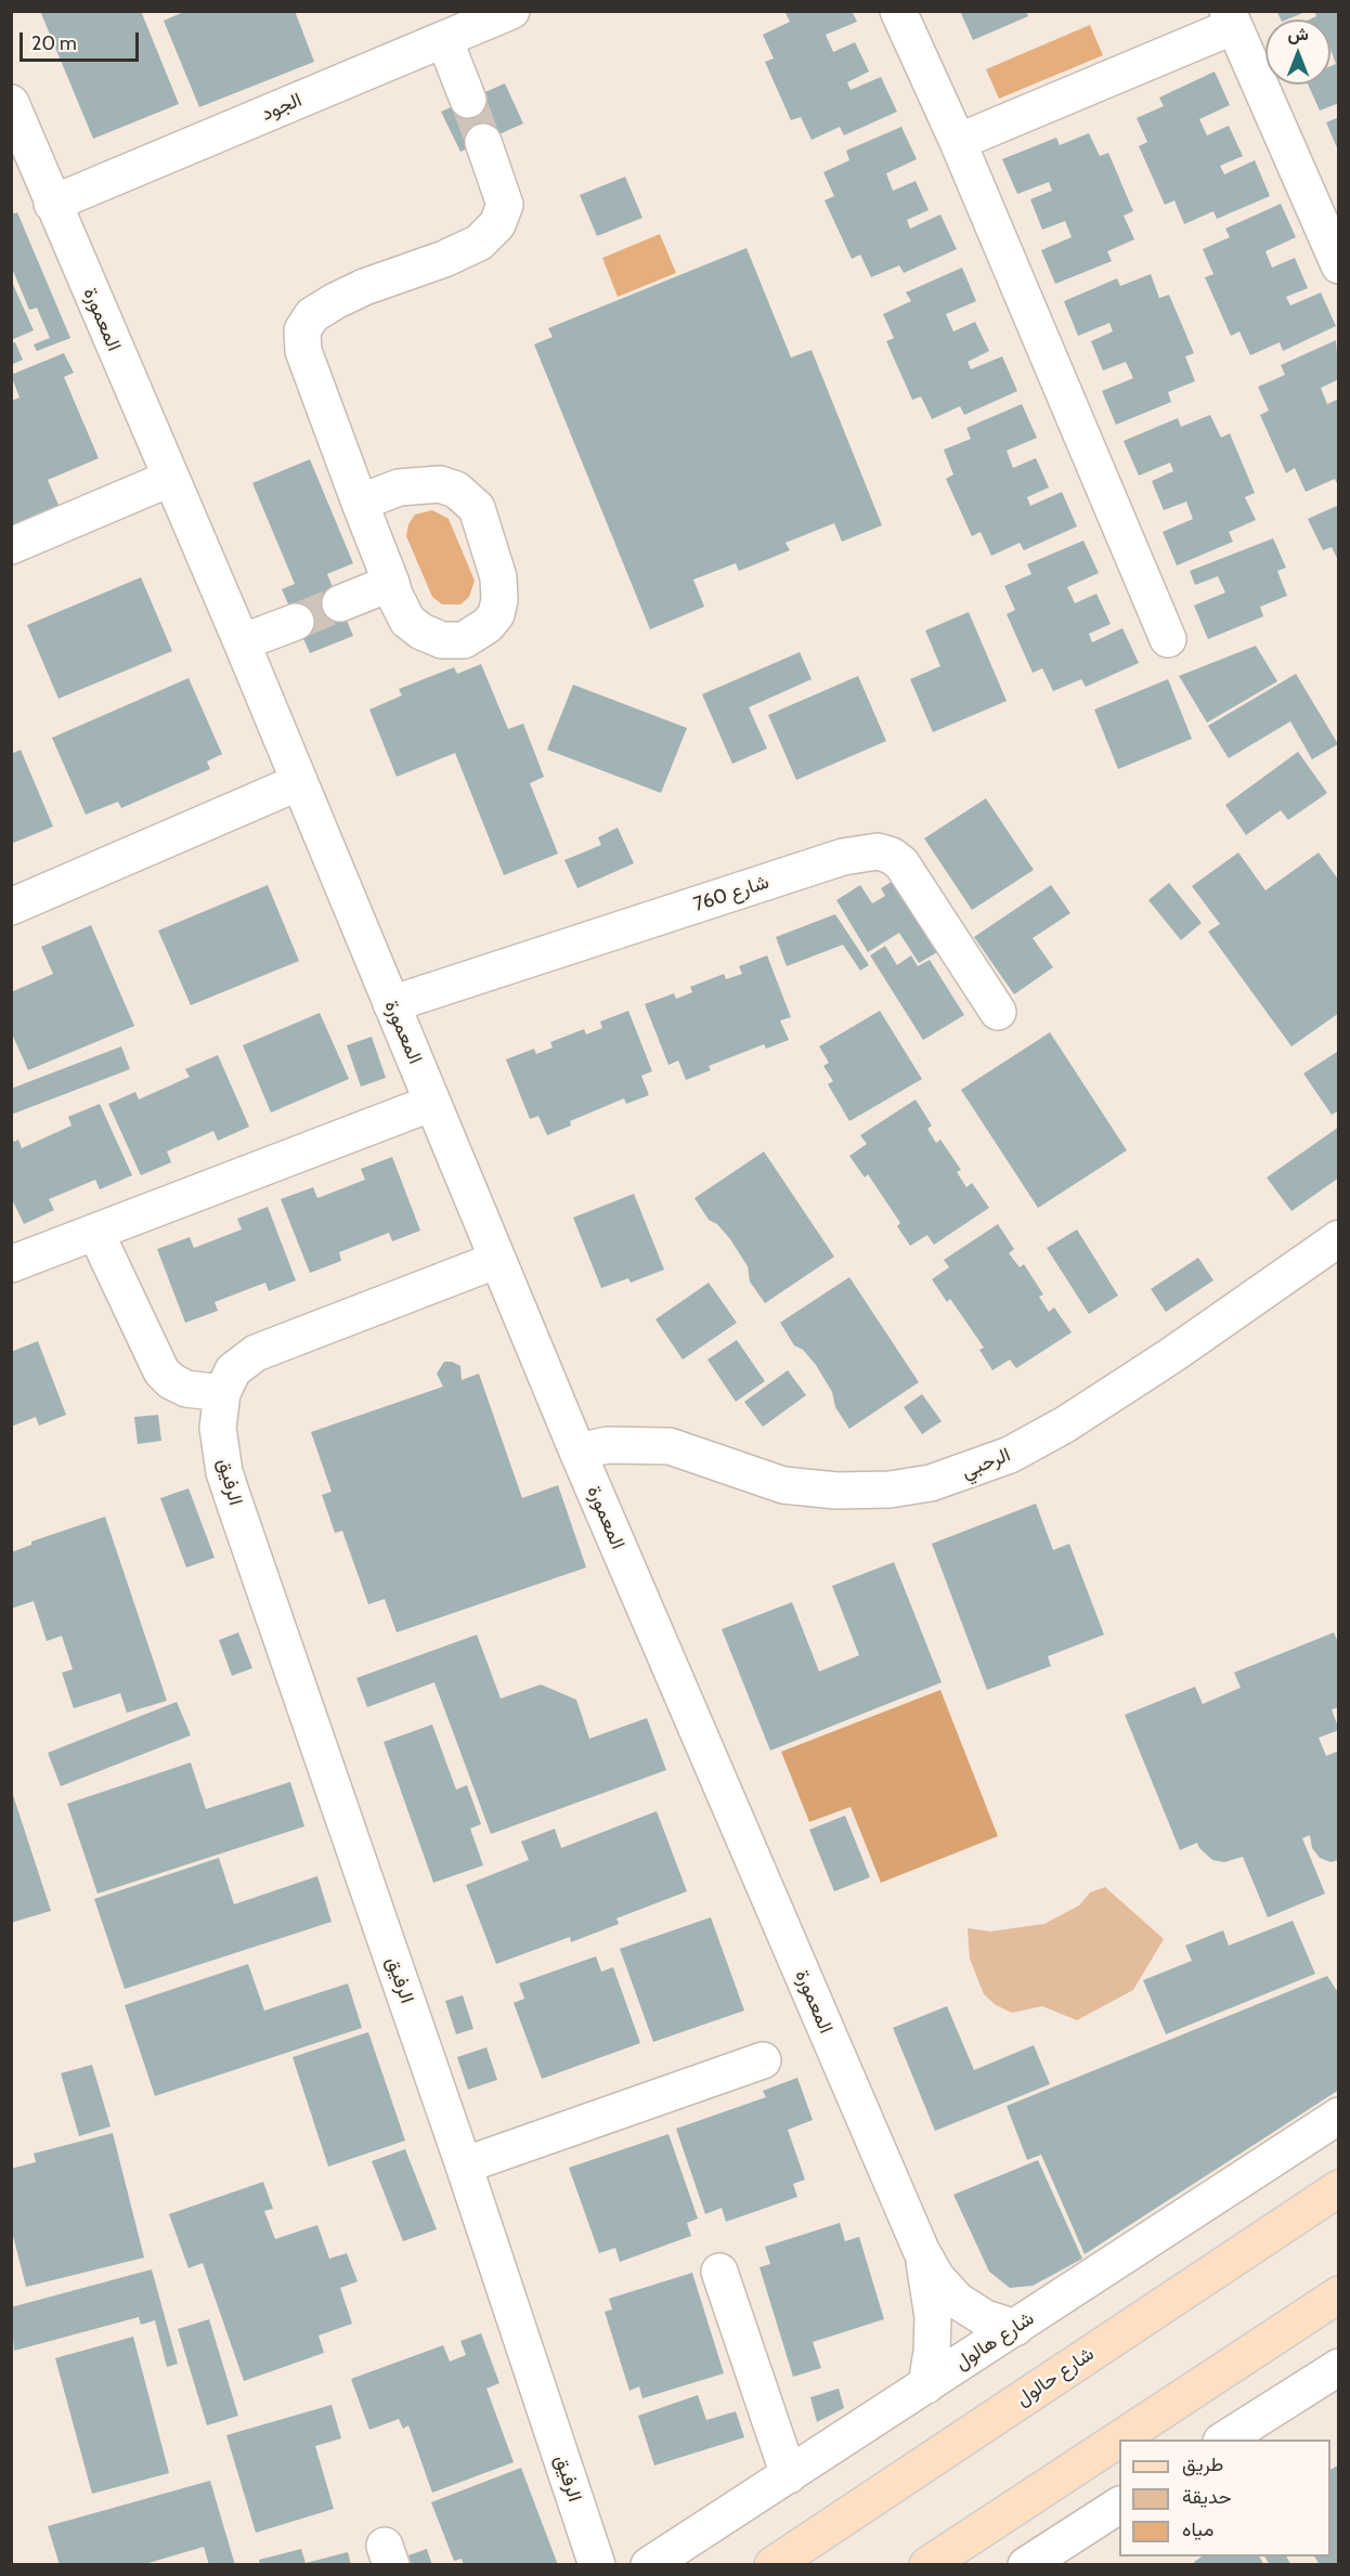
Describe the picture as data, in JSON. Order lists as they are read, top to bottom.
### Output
{
  "streets": {
    "main road": ["شارع حالول"],
    "street": [
      "الجود",
      "المعمورة",
      "شارع 760",
      "الرحبي",
      "الرفيق",
      "شارع هالول"
    ]
  },
  "crossings": [
    ["الجود", "المعمورة"],
    ["المعمورة", "شارع 760"],
    ["المعمورة", "الرحبي"],
    ["المعمورة", "الرفيق"],
    ["المعمورة", "شارع هالول"]
  ],
  "legend": ["طريق", "حديقة", "مياه"],
  "scale_bar": "20 m",
  "north": "top"
}
